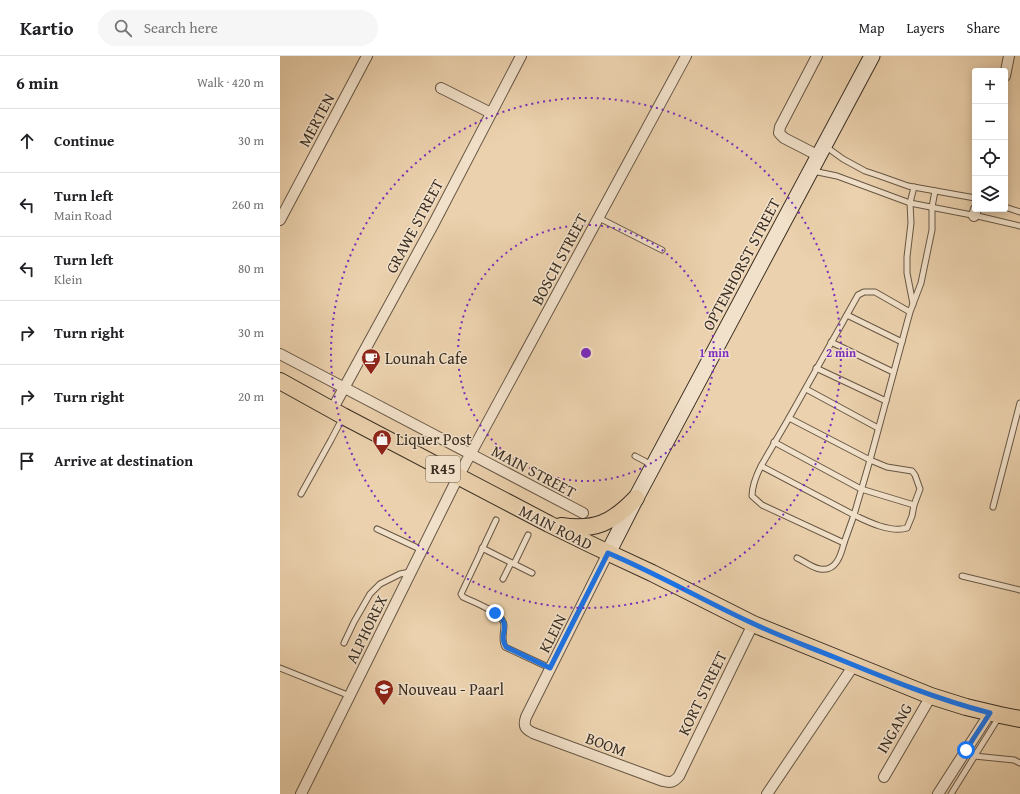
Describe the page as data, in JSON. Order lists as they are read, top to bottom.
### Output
{
  "streets": {
    "main road": ["OPTENHORST STREET", "R45", "MAIN ROAD"],
    "street": [
      "MERTEN",
      "GRAWE STREET",
      "BOSCH STREET",
      "MAIN STREET",
      "ALPHOREX",
      "KLEIN",
      "KORT STREET",
      "INGANG",
      "BOOM"
    ]
  },
  "crossings": [
    ["GRAWE STREET", "MAIN STREET"],
    ["GRAWE STREET", "MAIN ROAD"],
    ["BOSCH STREET", "MAIN STREET"],
    ["BOSCH STREET", "MAIN ROAD"],
    ["BOSCH STREET", "ALPHOREX"],
    ["OPTENHORST STREET", "MAIN ROAD"],
    ["OPTENHORST STREET", "KLEIN"],
    ["MAIN ROAD", "ALPHOREX"],
    ["MAIN ROAD", "KLEIN"],
    ["MAIN ROAD", "KORT STREET"],
    ["MAIN ROAD", "INGANG"],
    ["KLEIN", "BOOM"],
    ["KORT STREET", "BOOM"]
  ],
  "places": {
    "cafe": ["Lounah Cafe"],
    "shop": ["Liquer Post"],
    "school or university": ["Nouveau - Paarl"]
  },
  "page": {
    "header": "Kartio",
    "search": "Search here",
    "nav": ["Map", "Layers", "Share"],
    "heading": ["6 min", "Walk · 420 m"],
    "map_buttons": ["+", "−"],
    "list": [
      ["Continue", "30 m"],
      ["Turn left", "Main Road", "260 m"],
      ["Turn left", "Klein", "80 m"],
      ["Turn right", "30 m"],
      ["Turn right", "20 m"],
      "Arrive at destination"
    ]
  },
  "rings": ["1 min", "2 min"]
}
